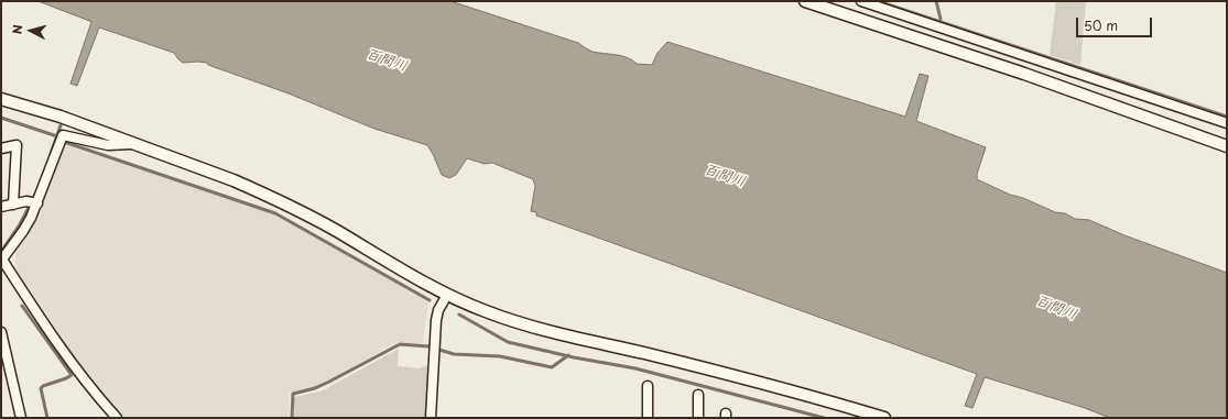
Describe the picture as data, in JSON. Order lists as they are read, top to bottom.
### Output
{
  "water": ["百間川"],
  "scale_bar": "50 m",
  "north": "left"
}
